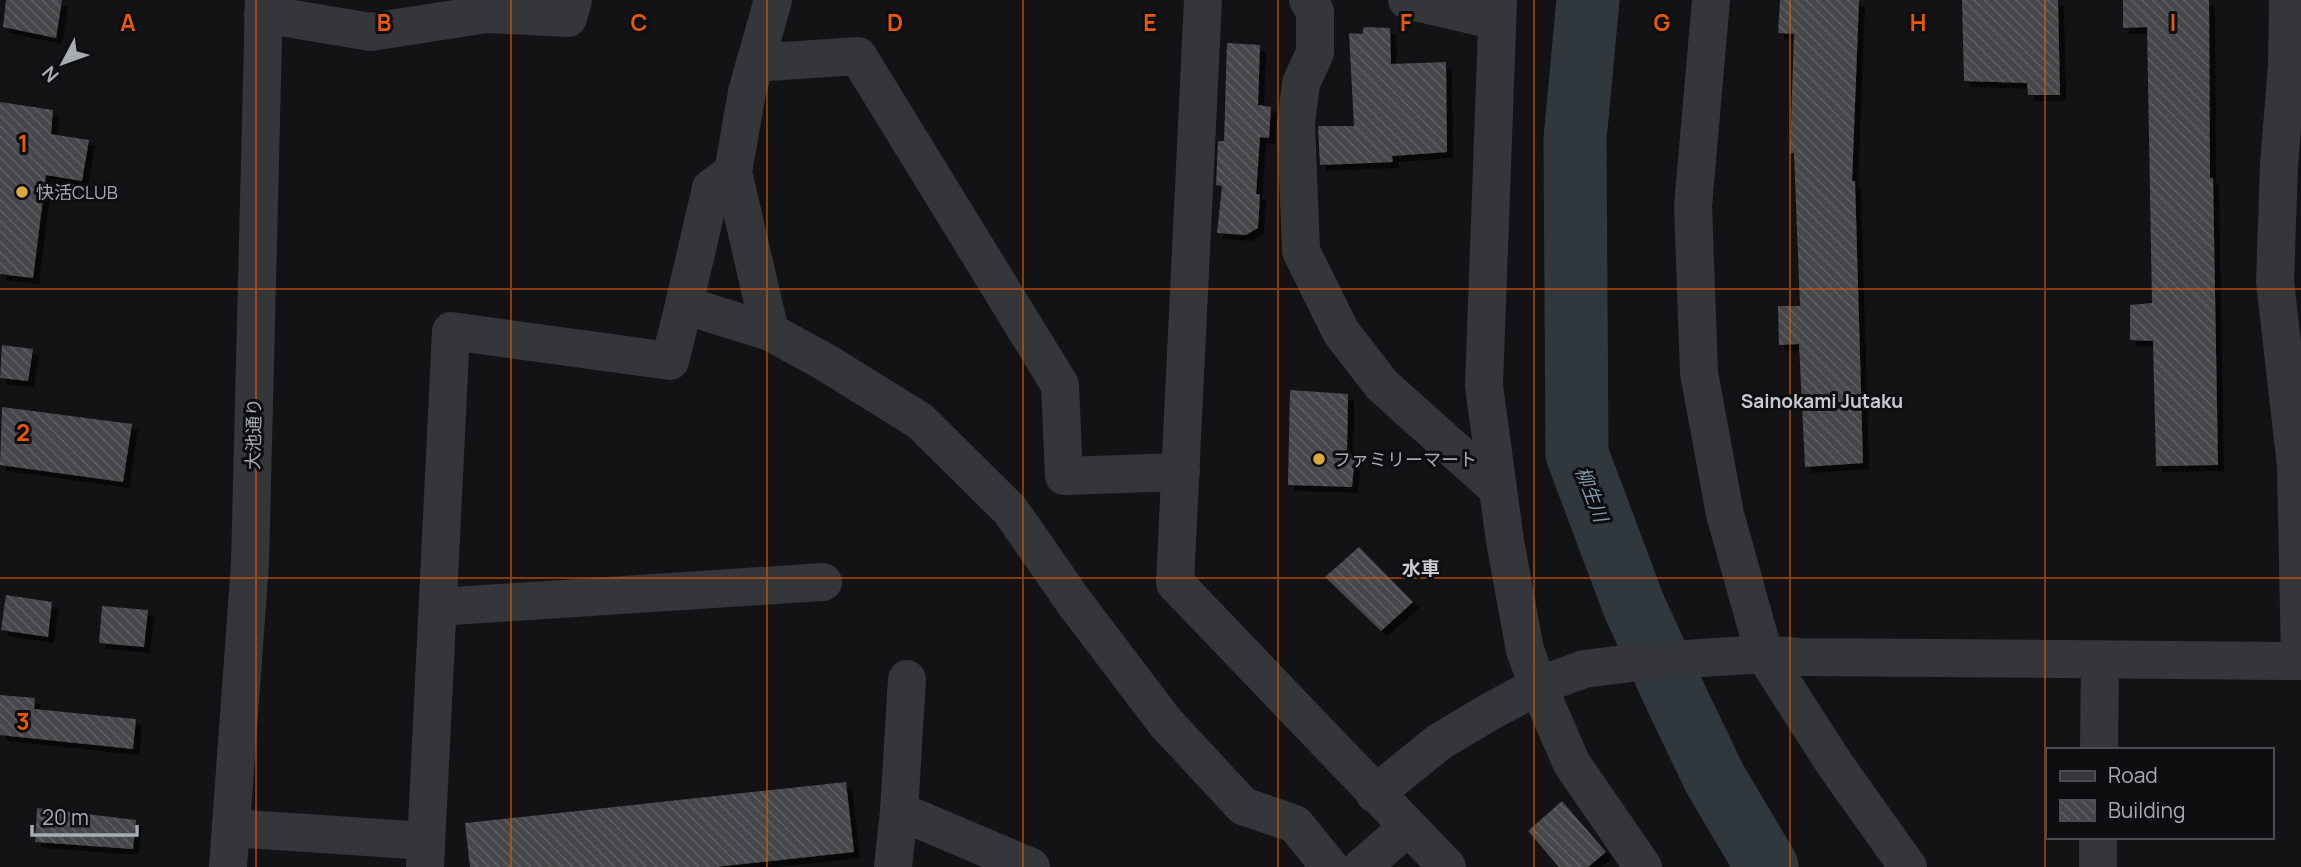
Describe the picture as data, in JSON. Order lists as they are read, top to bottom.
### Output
{
  "streets": {
    "street": ["大池通り"]
  },
  "districts": ["Sainokami Jutaku", "水車"],
  "water": ["柳生川"],
  "places": ["快活CLUB", "ファミリーマート"],
  "legend": ["Road", "Building"],
  "scale_bar": "20 m",
  "north": "bottom left",
  "grid": {
    "columns": [
      "A",
      "B",
      "C",
      "D",
      "E",
      "F",
      "G",
      "H",
      "I"
    ],
    "rows": ["1", "2", "3"]
  }
}
